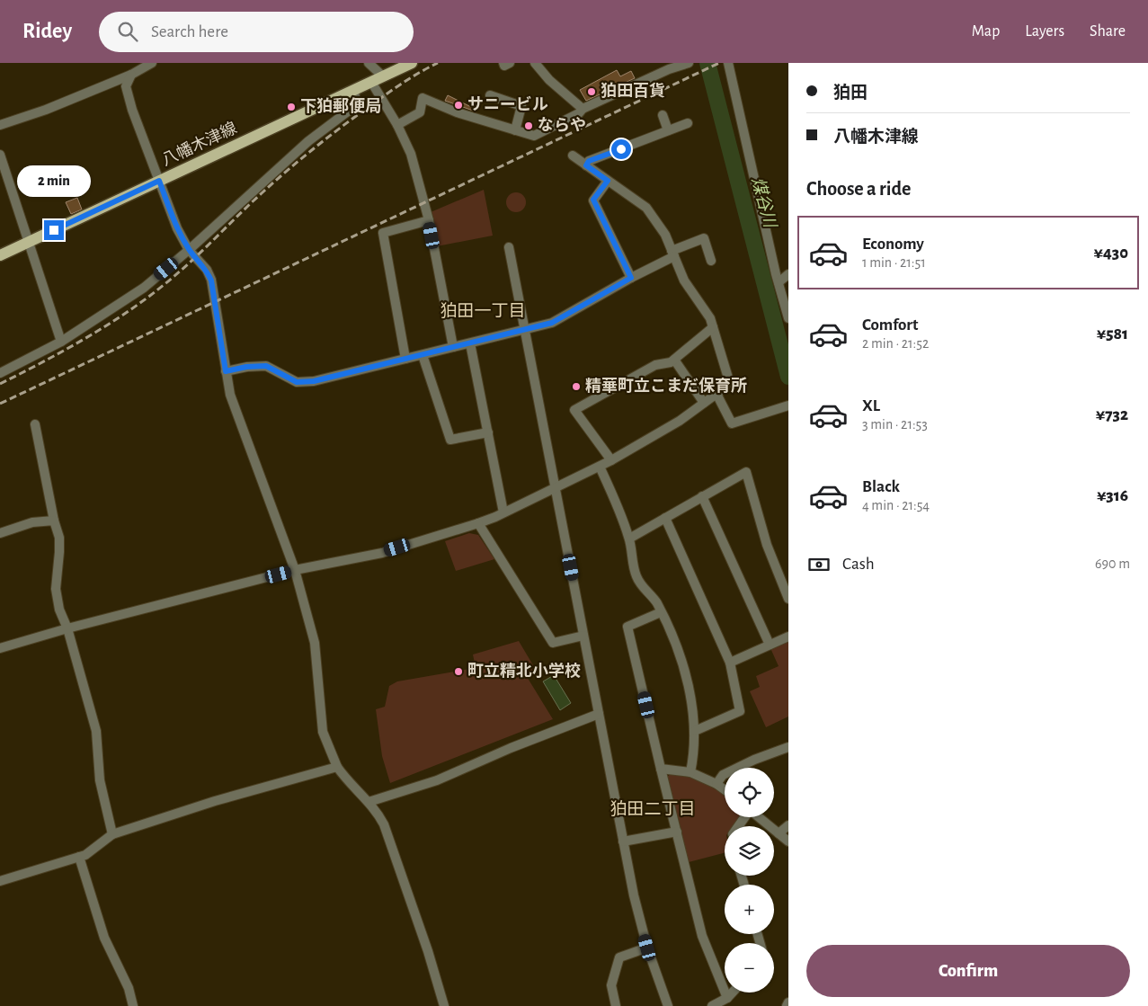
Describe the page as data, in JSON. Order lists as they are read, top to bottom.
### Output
{
  "streets": {
    "main road": ["八幡木津線"]
  },
  "districts": ["狛田一丁目", "狛田二丁目"],
  "water": ["煤谷川"],
  "places": [
    "狛田百貨",
    "サニービル",
    "下狛郵便局",
    "ならや",
    "精華町立こまだ保育所",
    "町立精北小学校"
  ],
  "page": {
    "header": "Ridey",
    "search": "Search here",
    "nav": ["Map", "Layers", "Share"],
    "banner": ["狛田", "八幡木津線"],
    "heading": "Choose a ride",
    "bubble": "2 min",
    "list": [
      {
        "name": "Economy",
        "note": "1 min · 21:51",
        "value": "¥430"
      },
      {
        "name": "Comfort",
        "note": "2 min · 21:52",
        "value": "¥581"
      },
      {
        "name": "XL",
        "note": "3 min · 21:53",
        "value": "¥732"
      },
      {
        "name": "Black",
        "note": "4 min · 21:54",
        "value": "¥316"
      }
    ],
    "pay": ["Cash", "690 m"],
    "map_buttons": ["+", "−"],
    "buttons": "Confirm"
  }
}
